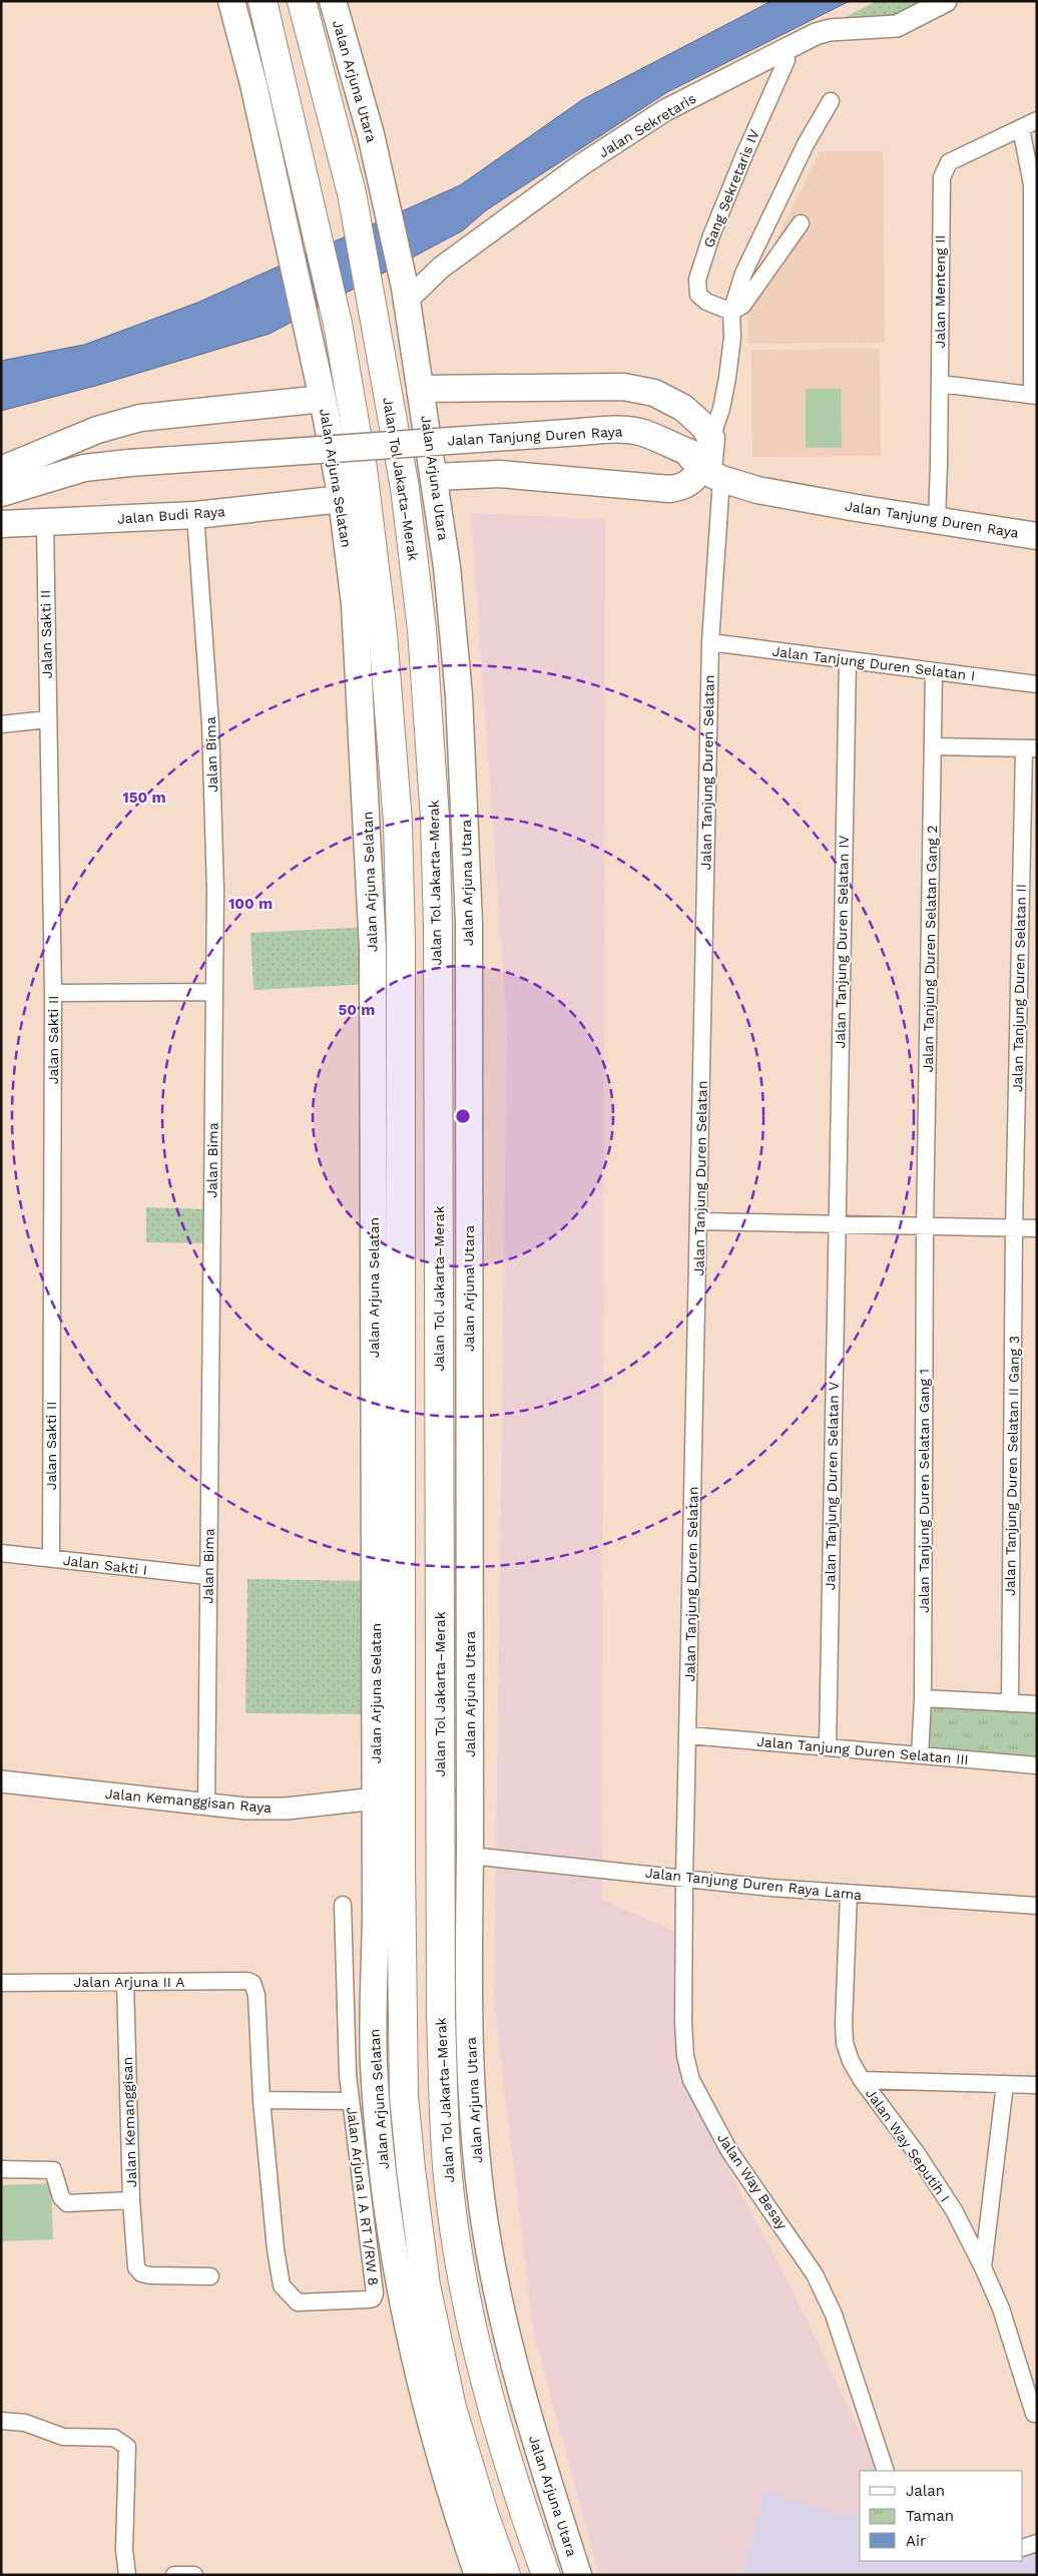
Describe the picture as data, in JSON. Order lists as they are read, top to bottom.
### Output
{
  "streets": {
    "highway": ["Jalan Tol Jakarta–Merak"],
    "main road": [
      "Jalan Arjuna Utara",
      "Jalan Tanjung Duren Raya",
      "Jalan Arjuna Selatan",
      "Jalan Budi Raya"
    ],
    "street": [
      "Jalan Sekretaris",
      "Gang Sekretaris IV",
      "Jalan Menteng II",
      "Jalan Sakti II",
      "Jalan Tanjung Duren Selatan I",
      "Jalan Bima",
      "Jalan Tanjung Duren Selatan",
      "Jalan Tanjung Duren Selatan IV",
      "Jalan Tanjung Duren Selatan Gang 2",
      "Jalan Tanjung Duren Selatan II",
      "Jalan Tanjung Duren Selatan II Gang 3",
      "Jalan Tanjung Duren Selatan V",
      "Jalan Tanjung Duren Selatan Gang 1",
      "Jalan Sakti I",
      "Jalan Tanjung Duren Selatan III",
      "Jalan Kemanggisan Raya",
      "Jalan Tanjung Duren Raya Lama",
      "Jalan Arjuna II A",
      "Jalan Kemanggisan",
      "Jalan Way Seputih I",
      "Jalan Way Besay",
      "Jalan Arjuna I A RT 1/RW 8"
    ]
  },
  "crossings": [
    ["Jalan Arjuna Utara", "Jalan Sekretaris"],
    ["Jalan Arjuna Utara", "Jalan Tanjung Duren Raya Lama"],
    ["Jalan Sekretaris", "Gang Sekretaris IV"],
    ["Jalan Menteng II", "Jalan Tanjung Duren Raya"],
    ["Jalan Tanjung Duren Raya", "Jalan Tanjung Duren Selatan"],
    ["Jalan Arjuna Selatan", "Jalan Budi Raya"],
    ["Jalan Arjuna Selatan", "Jalan Kemanggisan Raya"],
    ["Jalan Budi Raya", "Jalan Sakti II"],
    ["Jalan Budi Raya", "Jalan Bima"],
    ["Jalan Sakti II", "Jalan Sakti I"],
    ["Jalan Tanjung Duren Selatan I", "Jalan Tanjung Duren Selatan"],
    ["Jalan Tanjung Duren Selatan I", "Jalan Tanjung Duren Selatan IV"],
    ["Jalan Tanjung Duren Selatan I", "Jalan Tanjung Duren Selatan Gang 2"],
    ["Jalan Bima", "Jalan Sakti I"],
    ["Jalan Bima", "Jalan Kemanggisan Raya"],
    ["Jalan Tanjung Duren Selatan", "Jalan Tanjung Duren Selatan III"],
    ["Jalan Tanjung Duren Selatan", "Jalan Tanjung Duren Raya Lama"],
    ["Jalan Tanjung Duren Selatan", "Jalan Way Besay"],
    ["Jalan Tanjung Duren Selatan IV", "Jalan Tanjung Duren Selatan V"],
    ["Jalan Tanjung Duren Selatan Gang 2", "Jalan Tanjung Duren Selatan Gang 1"],
    ["Jalan Tanjung Duren Selatan II", "Jalan Tanjung Duren Selatan II Gang 3"],
    ["Jalan Tanjung Duren Selatan V", "Jalan Tanjung Duren Selatan III"],
    ["Jalan Tanjung Duren Selatan Gang 1", "Jalan Tanjung Duren Selatan III"],
    ["Jalan Tanjung Duren Raya Lama", "Jalan Way Seputih I"],
    ["Jalan Tanjung Duren Raya Lama", "Jalan Way Besay"],
    ["Jalan Arjuna II A", "Jalan Kemanggisan"],
    ["Jalan Arjuna II A", "Jalan Arjuna I A RT 1/RW 8"]
  ],
  "legend": ["Jalan", "Taman", "Air"],
  "rings": ["150 m", "100 m", "50 m"]
}
